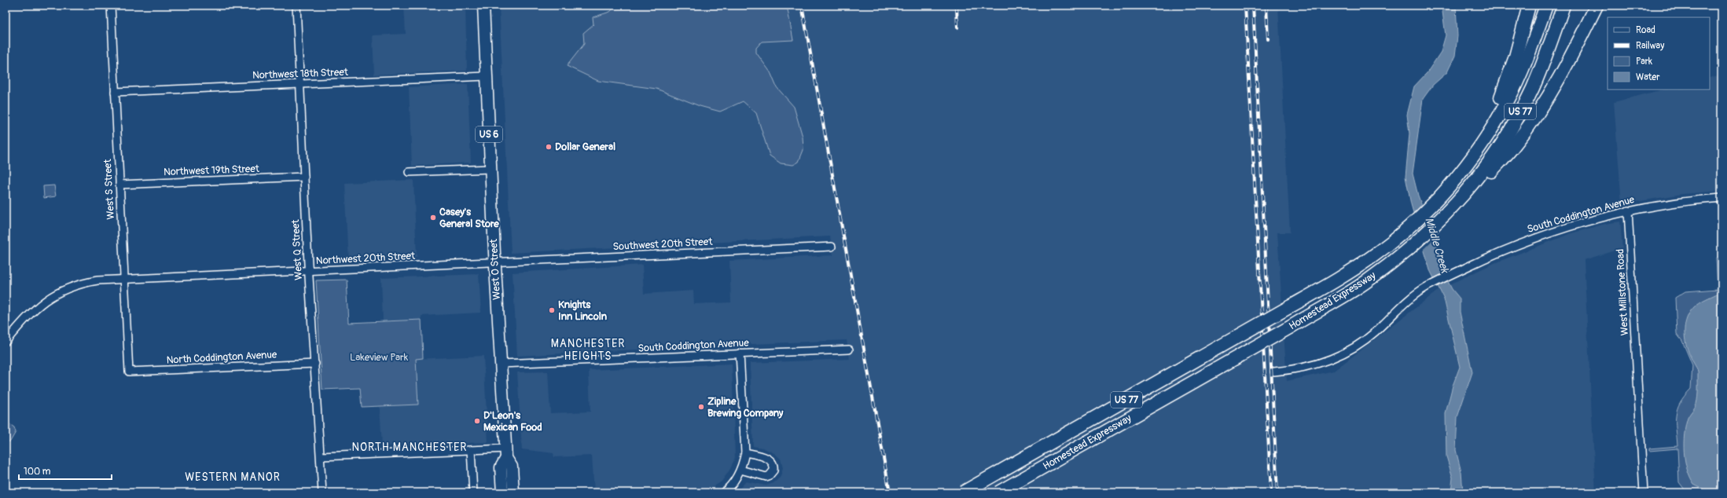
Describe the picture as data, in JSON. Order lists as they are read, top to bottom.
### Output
{
  "streets": {
    "highway": ["US 77", "Homestead Expressway"],
    "main road": ["US 6", "West O Street"],
    "street": [
      "Northwest 18th Street",
      "Northwest 19th Street",
      "West S Street",
      "South Coddington Avenue",
      "Southwest 20th Street",
      "West Q Street",
      "Northwest 20th Street",
      "West Millstone Road",
      "North Coddington Avenue"
    ]
  },
  "crossings": [
    ["Northwest 18th Street", "West S Street"],
    ["Northwest 18th Street", "West Q Street"],
    ["Northwest 18th Street", "West O Street"],
    ["US 77", "Homestead Expressway"],
    ["Northwest 19th Street", "West S Street"],
    ["Northwest 19th Street", "West Q Street"],
    ["West S Street", "Northwest 20th Street"],
    ["West S Street", "North Coddington Avenue"],
    ["South Coddington Avenue", "West O Street"],
    ["South Coddington Avenue", "West Millstone Road"],
    ["Southwest 20th Street", "Northwest 20th Street"],
    ["Southwest 20th Street", "West O Street"],
    ["West Q Street", "Northwest 20th Street"],
    ["West Q Street", "North Coddington Avenue"],
    ["Northwest 20th Street", "West O Street"]
  ],
  "districts": ["MANCHESTER HEIGHTS", "NORTH MANCHESTER", "WESTERN MANOR"],
  "water": ["Middle Creek"],
  "parks": ["Lakeview Park"],
  "places": [
    "Dollar General",
    "Casey's General Store",
    "Knights Inn Lincoln",
    "Zipline Brewing Company",
    "D'Leon's Mexican Food"
  ],
  "legend": [
    "Road",
    "Railway",
    "Park",
    "Water"
  ],
  "scale_bar": "100 m"
}
